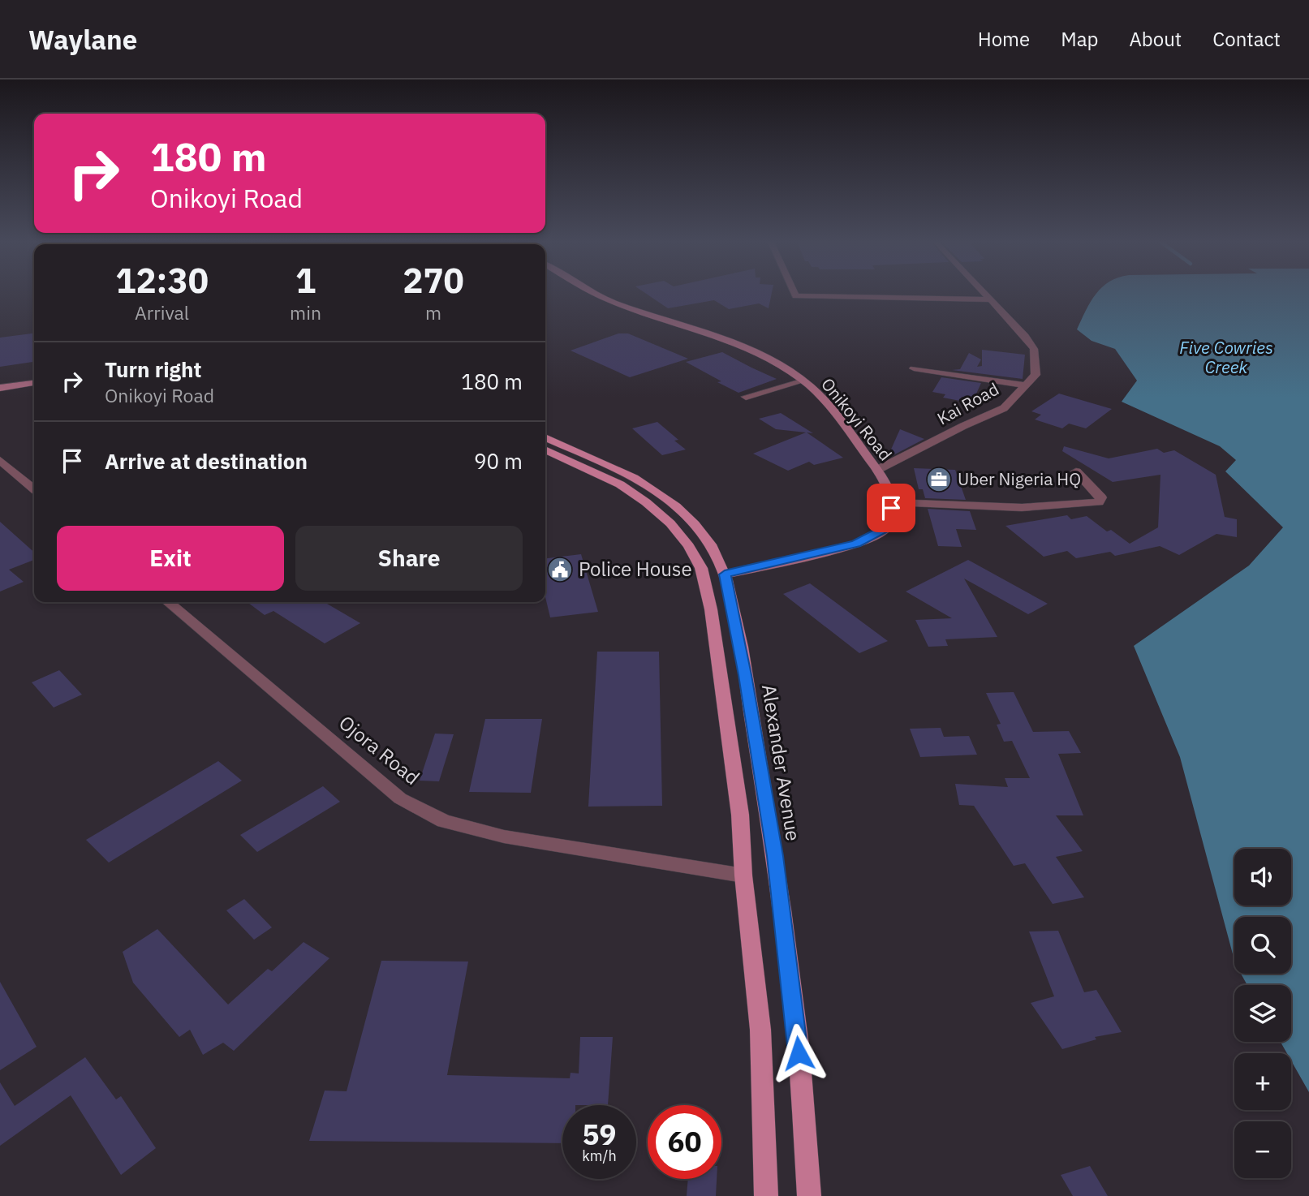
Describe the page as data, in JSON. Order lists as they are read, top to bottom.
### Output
{
  "streets": {
    "main road": ["Alexander Avenue"],
    "street": ["Kai Road", "Onikoyi Road", "Ojora Road"]
  },
  "crossings": [
    ["Kai Road", "Onikoyi Road"]
  ],
  "water": ["Five Cowries Creek"],
  "places": {
    "office": ["Uber Nigeria HQ"],
    "public building": ["Police House"]
  },
  "page": {
    "header": "Waylane",
    "nav": [
      "Home",
      "Map",
      "About",
      "Contact"
    ],
    "turn": ["180 m", "Onikoyi Road"],
    "eta": [
      "12:30",
      "Arrival",
      "1",
      "min",
      "270",
      "m"
    ],
    "list": [
      {
        "name": "Turn right",
        "note": "Onikoyi Road",
        "value": "180 m"
      },
      {
        "name": "Arrive at destination",
        "value": "90 m"
      }
    ],
    "buttons": ["Exit", "Share"],
    "map_buttons": ["+", "−"],
    "speed": "59 km/h",
    "limit": "60"
  }
}
